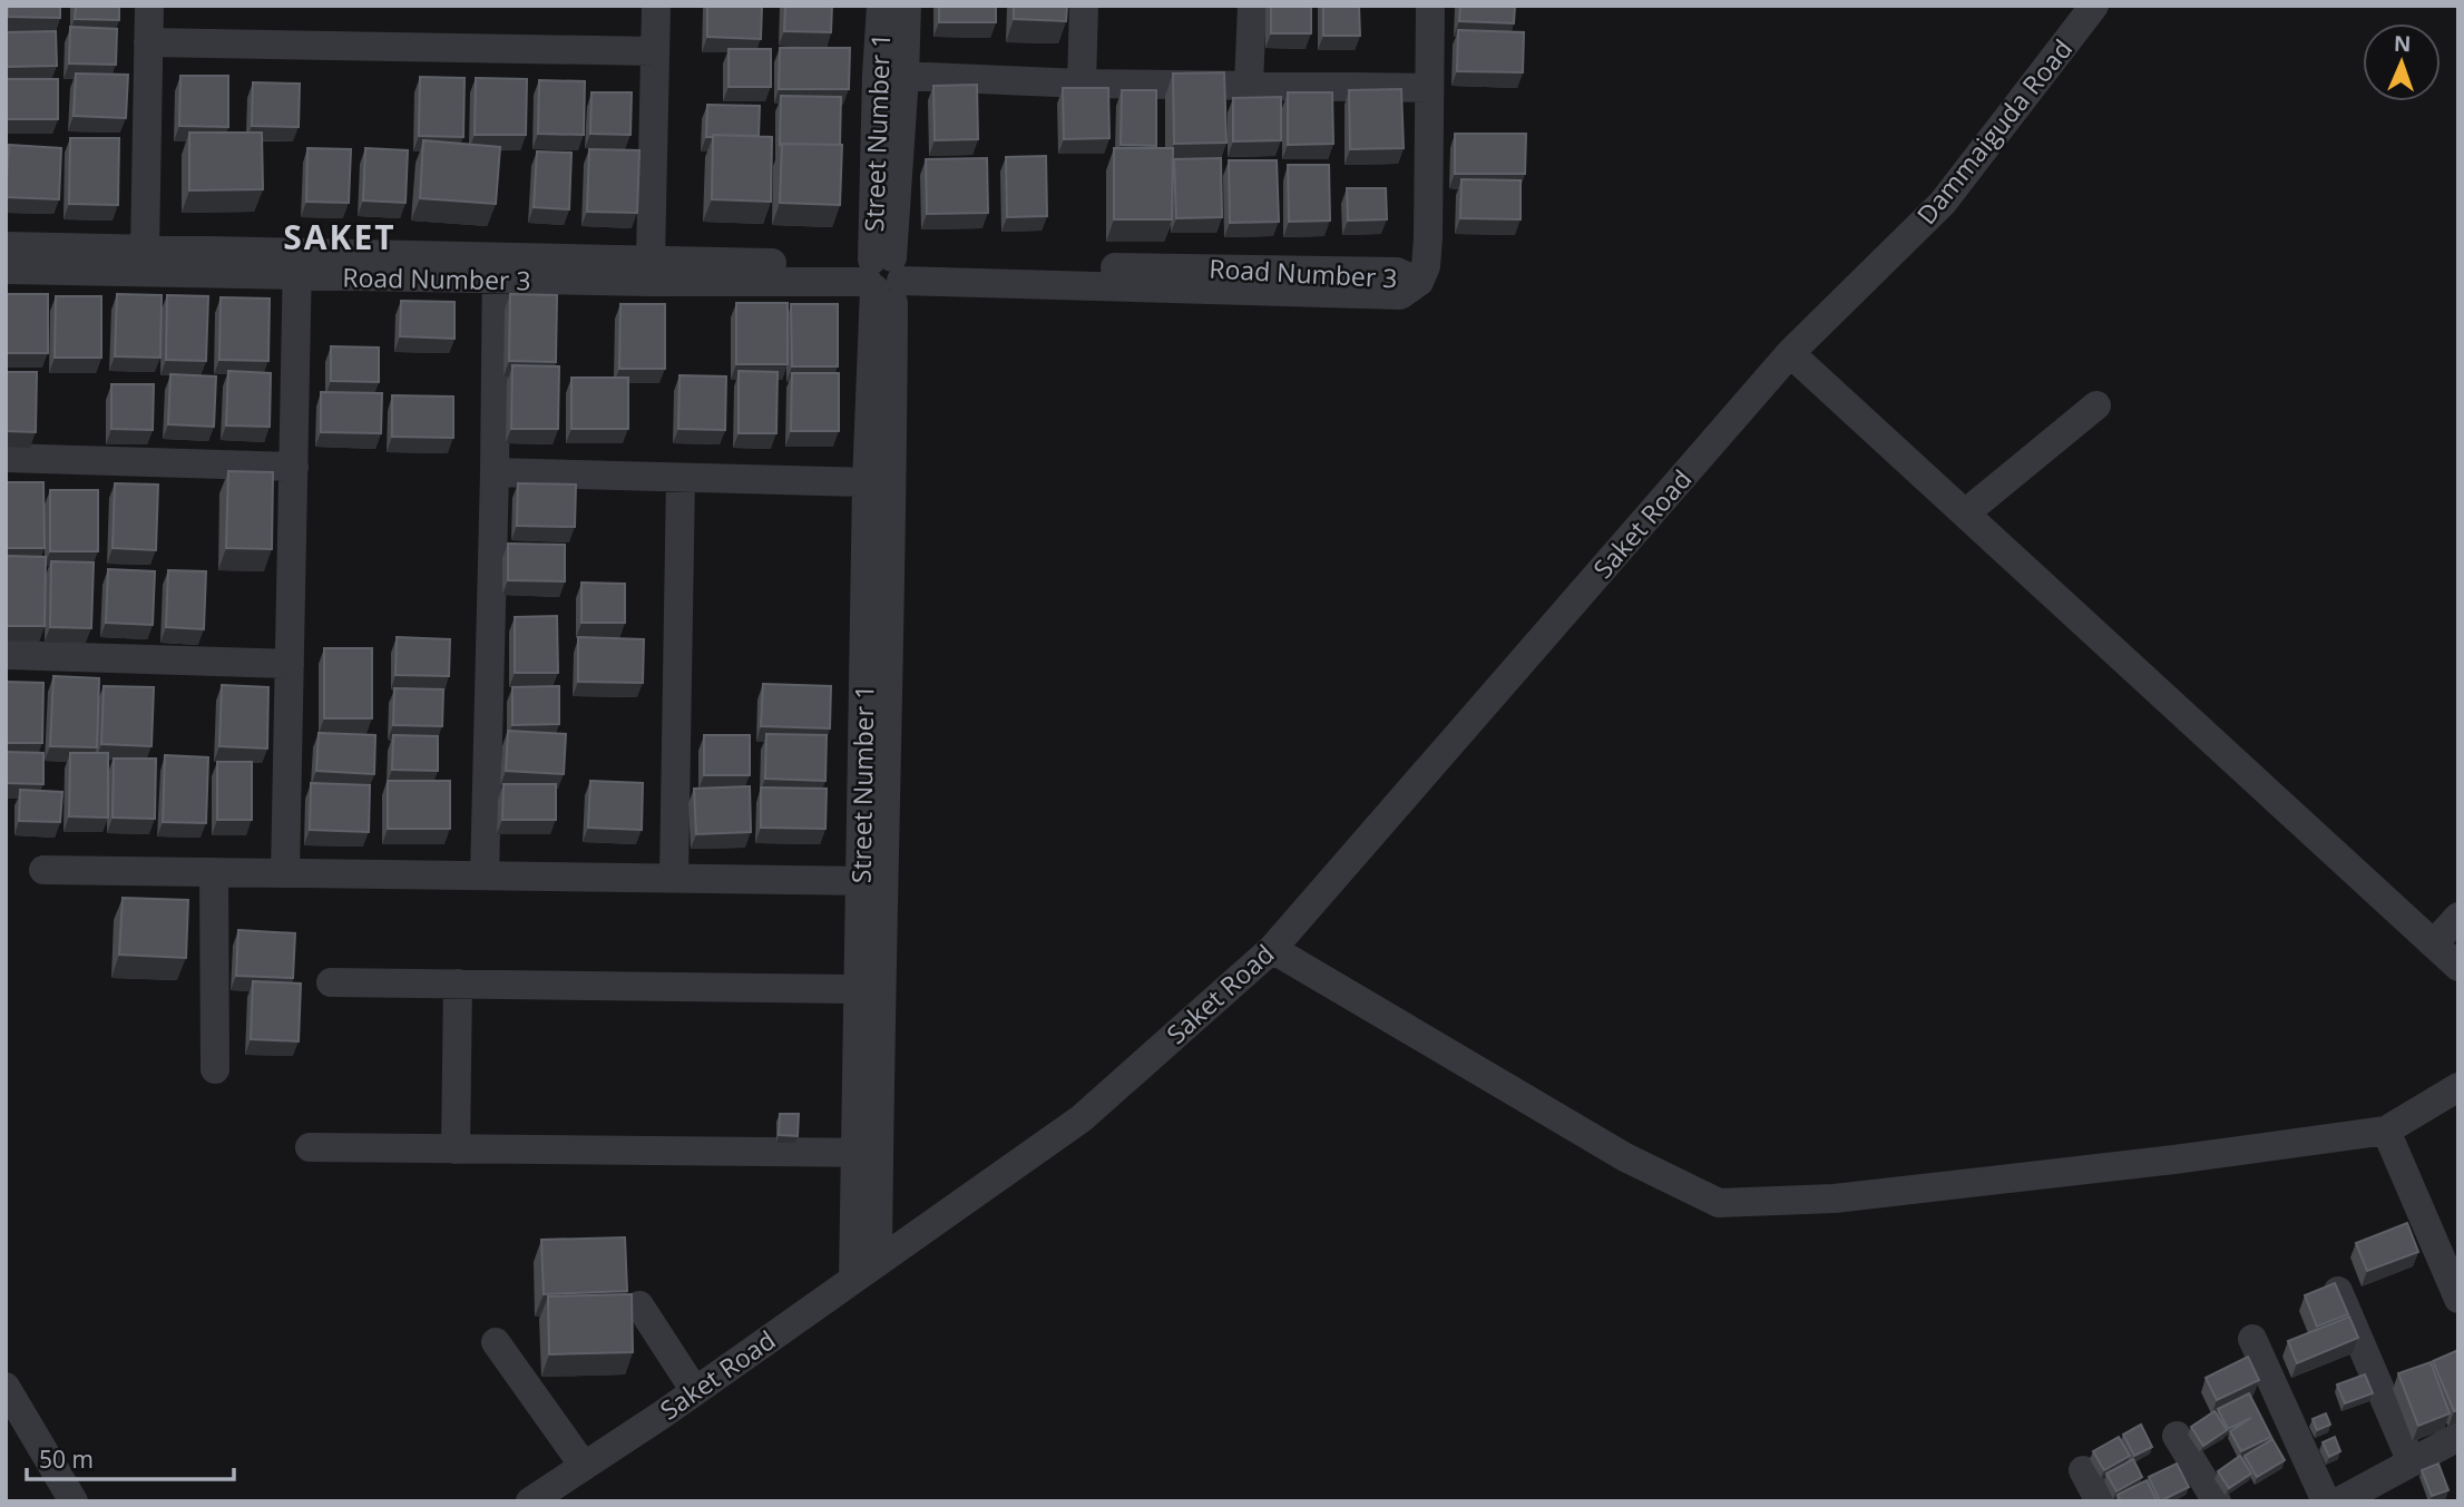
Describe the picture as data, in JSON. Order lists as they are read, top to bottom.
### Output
{
  "streets": {
    "street": [
      "Dammaiguda Road",
      "Street Number 1",
      "Road Number 3",
      "Saket Road"
    ]
  },
  "crossings": [
    ["Dammaiguda Road", "Saket Road"],
    ["Street Number 1", "Road Number 3"],
    ["Street Number 1", "Saket Road"]
  ],
  "districts": ["SAKET"],
  "scale_bar": "50 m",
  "north": "top"
}
